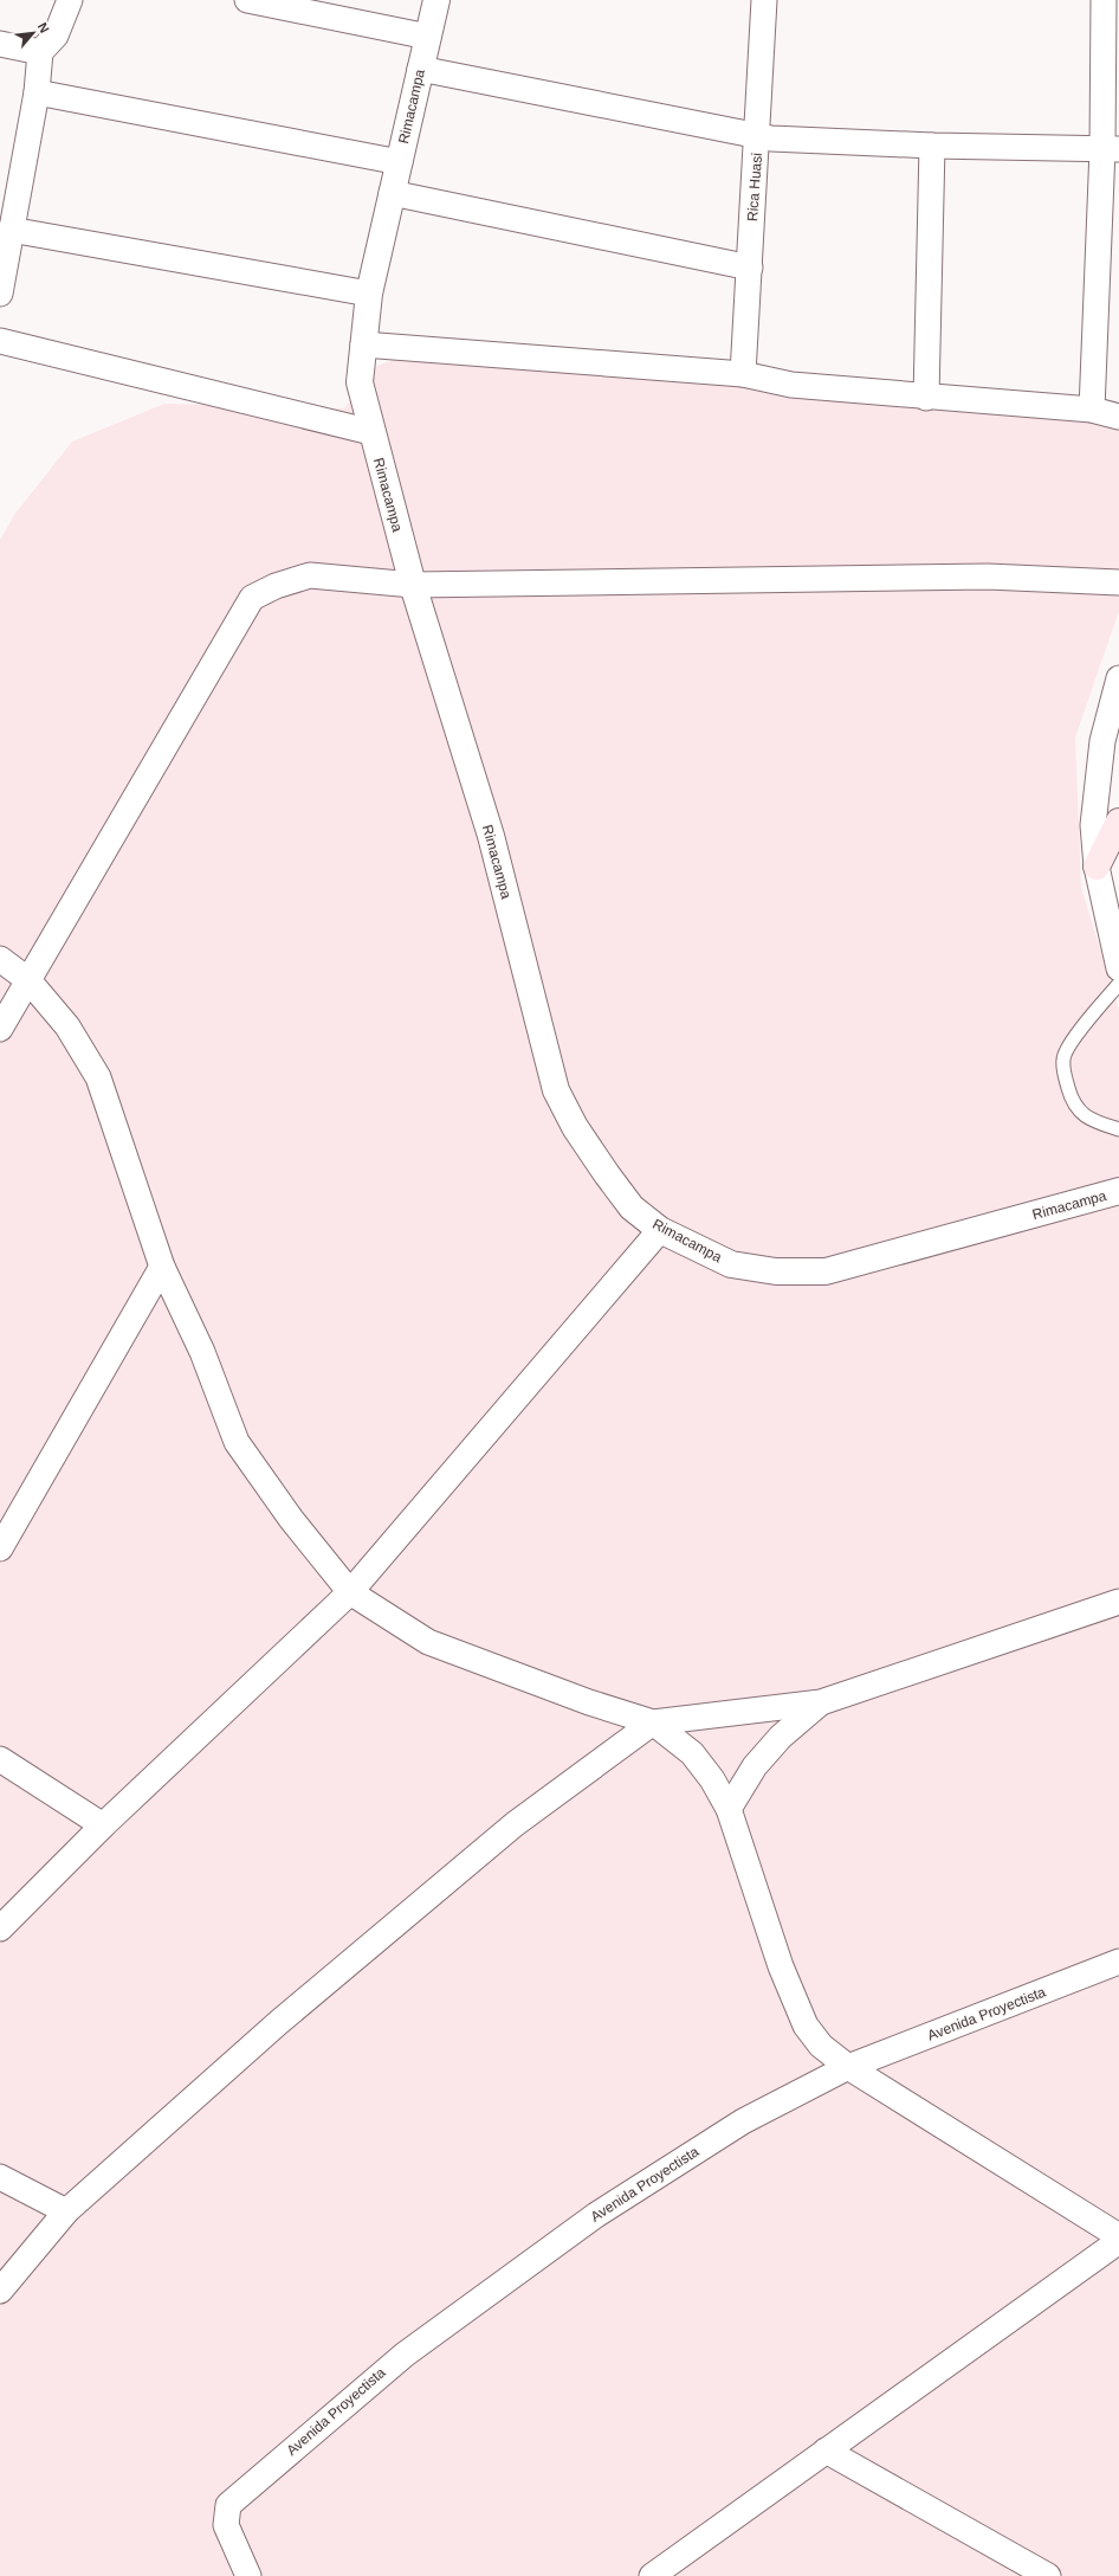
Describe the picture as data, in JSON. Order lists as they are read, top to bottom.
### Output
{
  "streets": {
    "street": ["Rimacampa", "Rica Huasi", "Avenida Proyectista"]
  },
  "north": "top right"
}
